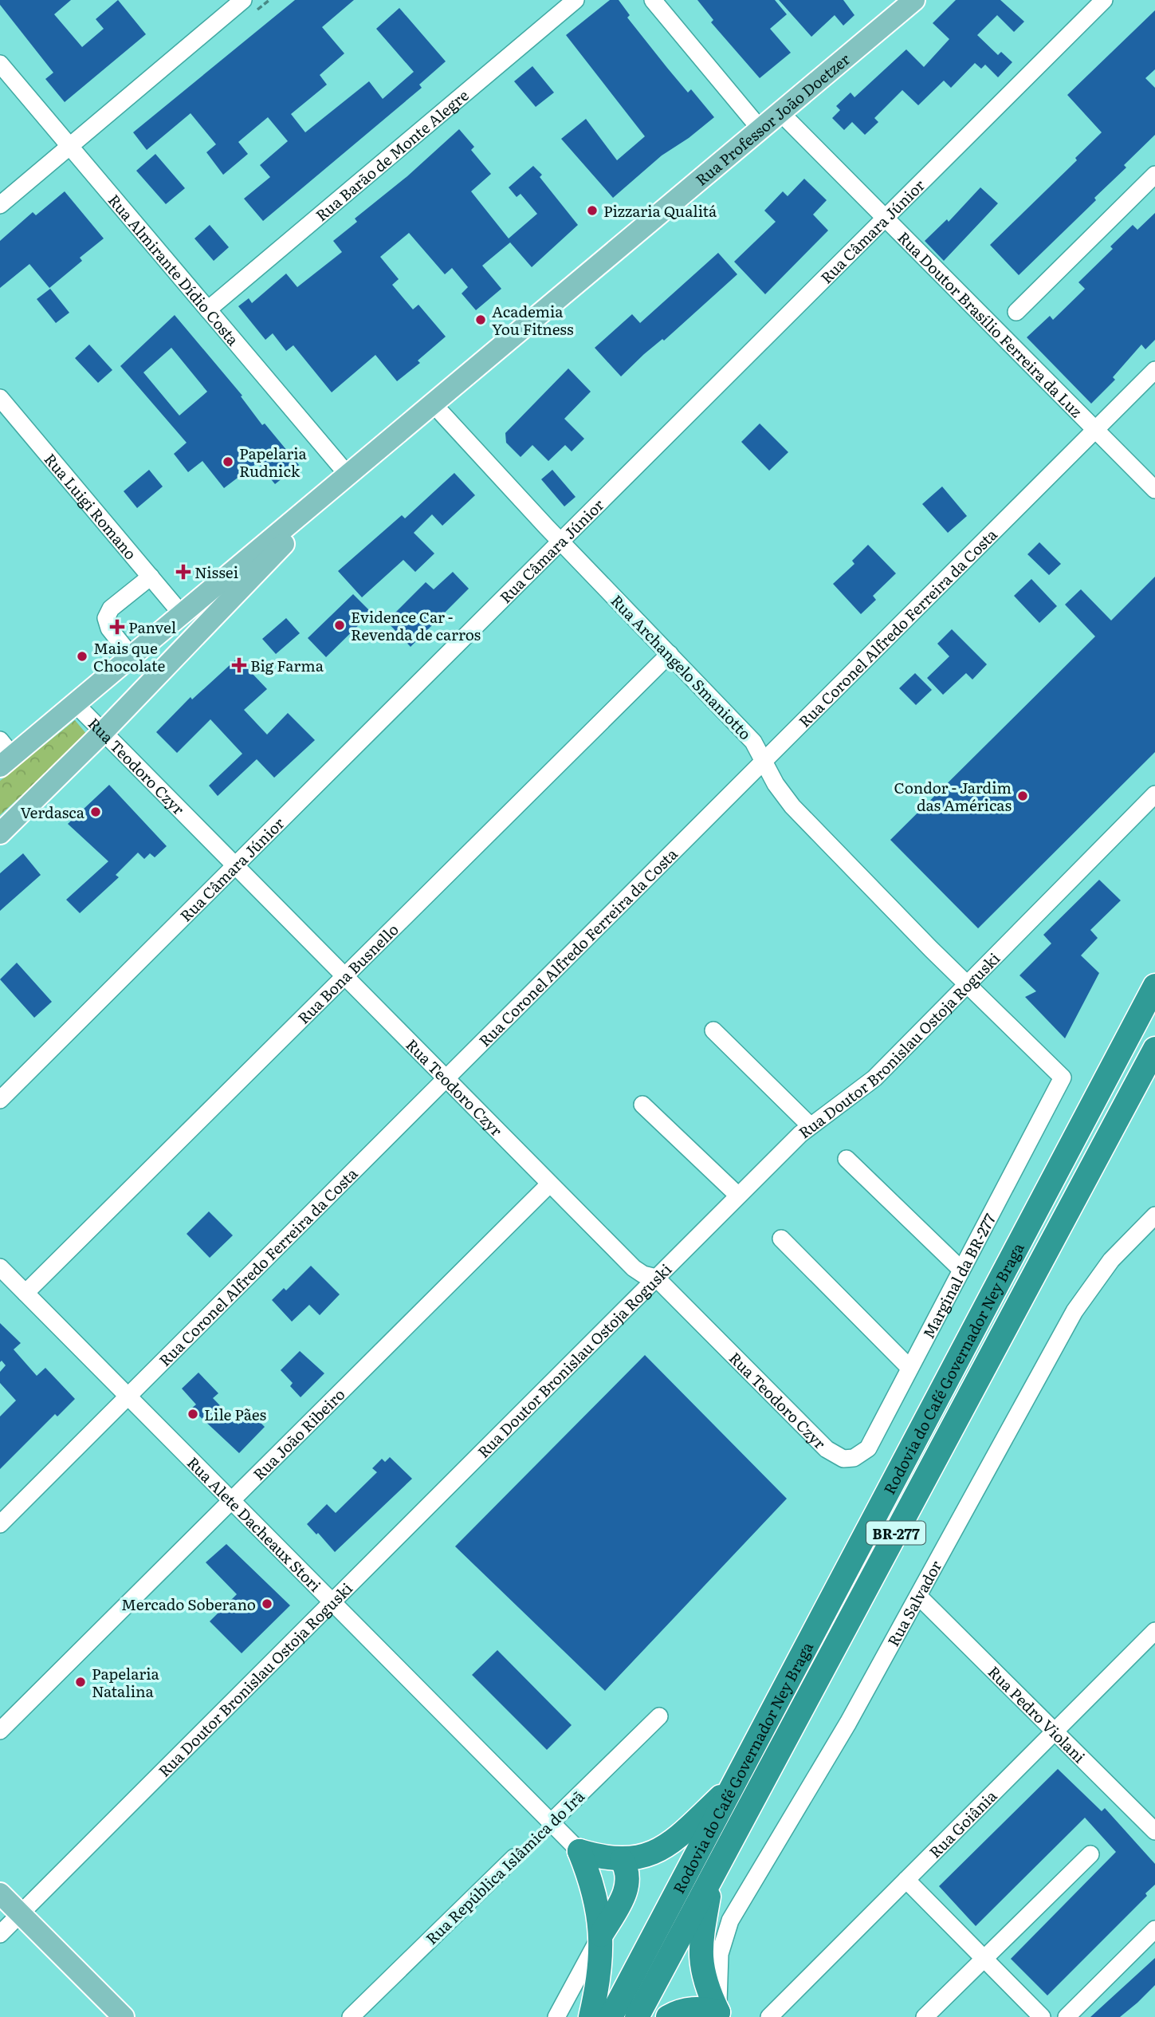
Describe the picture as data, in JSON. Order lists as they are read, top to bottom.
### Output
{
  "streets": {
    "highway": ["Rodovia do Café Governador Ney Braga", "BR-277"],
    "main road": ["Rua Professor João Doetzer"],
    "street": [
      "Rua Barão de Monte Alegre",
      "Rua Câmara Júnior",
      "Rua Almirante Dídio Costa",
      "Rua Doutor Brasílio Ferreira da Luz",
      "Rua Luigi Romano",
      "Rua Coronel Alfredo Ferreira da Costa",
      "Rua Archangelo Smaniotto",
      "Rua Teodoro Czyr",
      "Rua Bona Busnello",
      "Rua Doutor Bronislau Ostoja Roguski",
      "Marginal da BR-277",
      "Rua João Ribeiro",
      "Rua Alete Dacheaux Stori",
      "Rua Salvador",
      "Rua Pedro Violani",
      "Rua Goiânia",
      "Rua República Islâmica do Irã"
    ]
  },
  "crossings": [
    ["Rua Professor João Doetzer", "Rua Almirante Dídio Costa"],
    ["Rua Professor João Doetzer", "Rua Doutor Brasílio Ferreira da Luz"],
    ["Rua Professor João Doetzer", "Rua Luigi Romano"],
    ["Rua Professor João Doetzer", "Rua Archangelo Smaniotto"],
    ["Rua Professor João Doetzer", "Rua Teodoro Czyr"],
    ["Rua Barão de Monte Alegre", "Rua Almirante Dídio Costa"],
    ["Rua Câmara Júnior", "Rua Doutor Brasílio Ferreira da Luz"],
    ["Rua Câmara Júnior", "Rua Archangelo Smaniotto"],
    ["Rua Câmara Júnior", "Rua Teodoro Czyr"],
    ["Rua Doutor Brasílio Ferreira da Luz", "Rua Coronel Alfredo Ferreira da Costa"],
    ["Rua Coronel Alfredo Ferreira da Costa", "Rua Archangelo Smaniotto"],
    ["Rua Coronel Alfredo Ferreira da Costa", "Rua Teodoro Czyr"],
    ["Rua Coronel Alfredo Ferreira da Costa", "Rua Alete Dacheaux Stori"],
    ["Rua Archangelo Smaniotto", "Rua Bona Busnello"],
    ["Rua Archangelo Smaniotto", "Rua Doutor Bronislau Ostoja Roguski"],
    ["Rua Archangelo Smaniotto", "Marginal da BR-277"],
    ["Rua Teodoro Czyr", "Rua Bona Busnello"],
    ["Rua Teodoro Czyr", "Rua Doutor Bronislau Ostoja Roguski"],
    ["Rua Teodoro Czyr", "Marginal da BR-277"],
    ["Rua Teodoro Czyr", "Rua João Ribeiro"],
    ["Rua Bona Busnello", "Rua Alete Dacheaux Stori"],
    ["Rua Doutor Bronislau Ostoja Roguski", "Rua Alete Dacheaux Stori"],
    ["Rua João Ribeiro", "Rua Alete Dacheaux Stori"],
    ["Rua Alete Dacheaux Stori", "Rua República Islâmica do Irã"],
    ["Rua Salvador", "Rua Pedro Violani"],
    ["Rua Pedro Violani", "Rua Goiânia"]
  ],
  "places": {
    "other": [
      "Pizzaria Qualitá",
      "Academia You Fitness",
      "Papelaria Rudnick",
      "Evidence Car - Revenda de carros",
      "Mais que Chocolate",
      "Condor - Jardim das Américas",
      "Verdasca",
      "Lile Pães",
      "Mercado Soberano",
      "Papelaria Natalina"
    ],
    "health": ["Nissei", "Panvel", "Big Farma"]
  }
}
